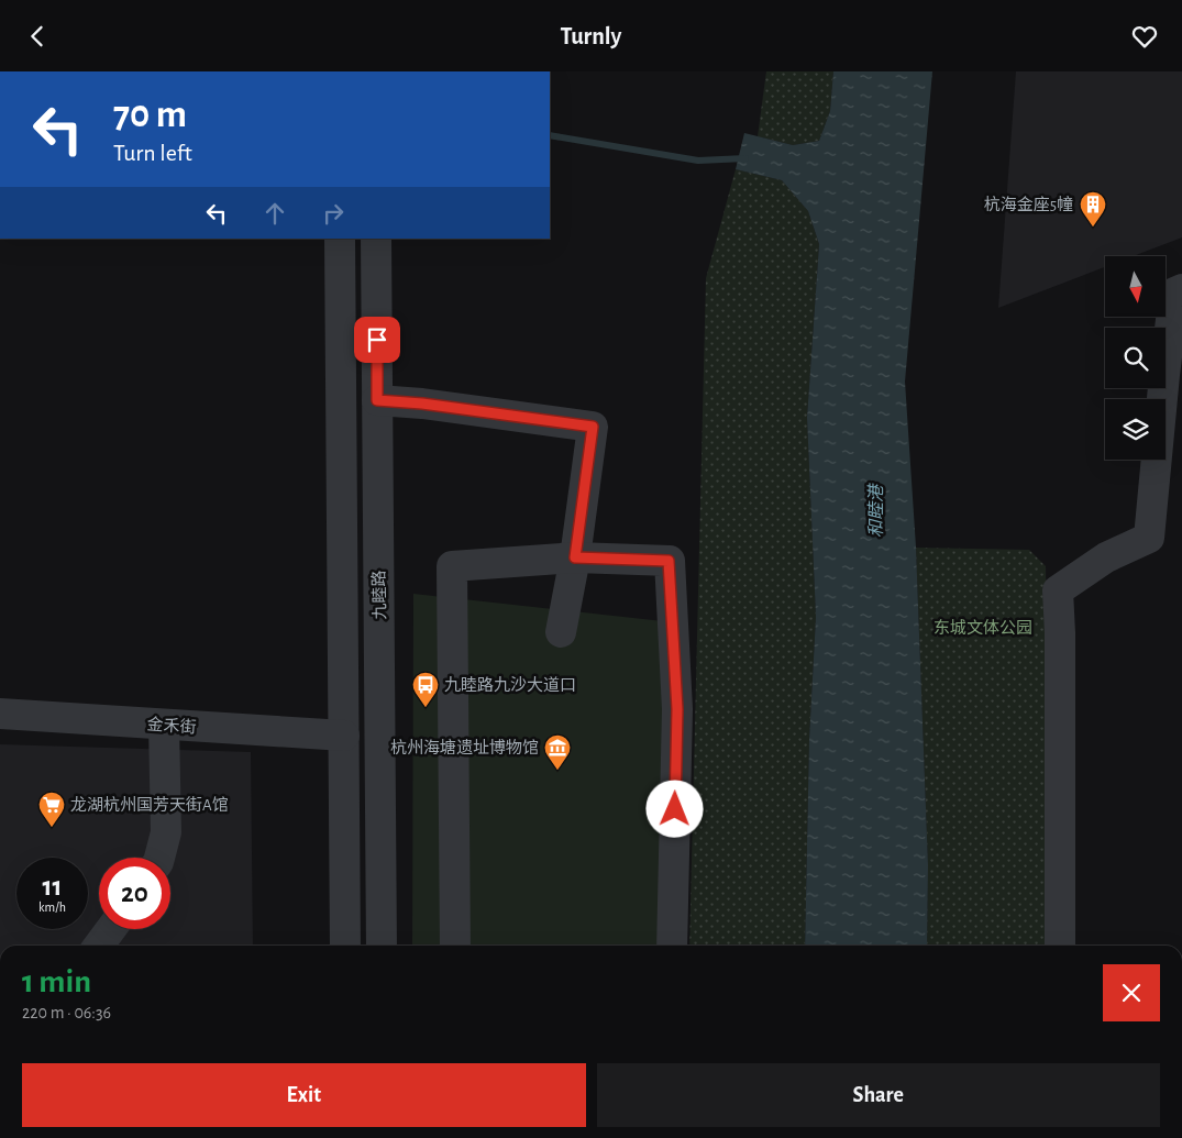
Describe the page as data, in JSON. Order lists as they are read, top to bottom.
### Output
{
  "streets": {
    "street": ["九睦路", "金禾街"]
  },
  "water": ["和睦港"],
  "parks": ["东城文体公园"],
  "places": {
    "building": ["杭海金座5幢"],
    "bus stop": ["九睦路九沙大道口"],
    "museum": ["杭州海塘遗址博物馆"],
    "supermarket": ["龙湖杭州国芳天街A馆"]
  },
  "north": "bottom",
  "page": {
    "header": "Turnly",
    "turn": ["70 m", "Turn left"],
    "speed": "11 km/h",
    "limit": "20",
    "heading": ["1 min", "220 m · 06:36"],
    "buttons": ["Exit", "Share"]
  }
}
